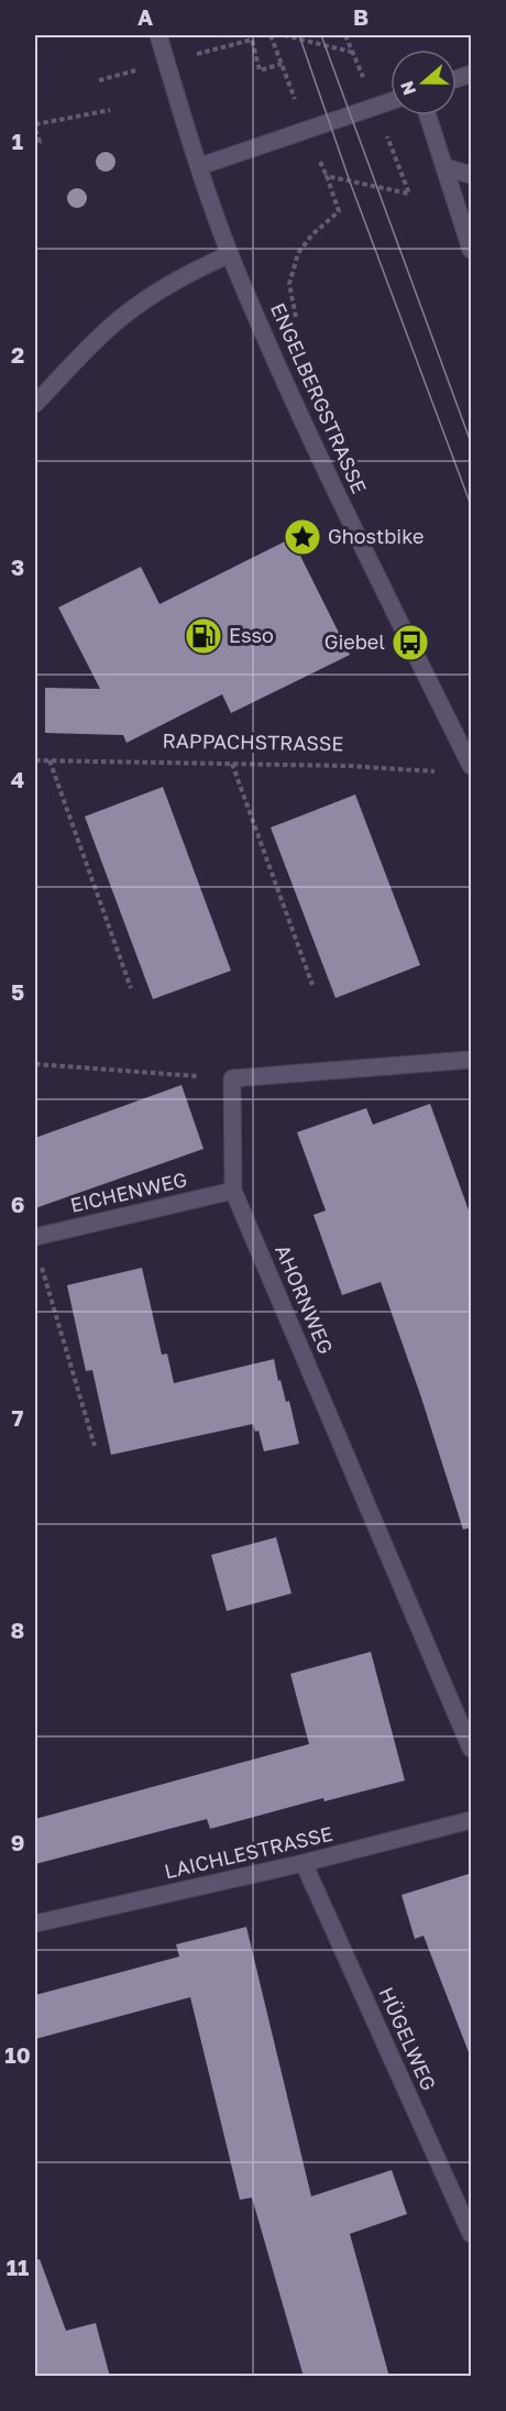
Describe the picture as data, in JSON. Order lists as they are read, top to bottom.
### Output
{
  "streets": {
    "street": [
      "ENGELBERGSTRASSE",
      "EICHENWEG",
      "AHORNWEG",
      "LAICHLESTRASSE",
      "HÜGELWEG"
    ],
    "path": ["RAPPACHSTRASSE"]
  },
  "crossings": [
    ["EICHENWEG", "AHORNWEG"],
    ["LAICHLESTRASSE", "HÜGELWEG"]
  ],
  "places": {
    "place": ["Ghostbike"],
    "fuel station": ["Esso"],
    "bus stop": ["Giebel"]
  },
  "north": "left",
  "grid": {
    "columns": ["A", "B"],
    "rows": [
      "1",
      "2",
      "3",
      "4",
      "5",
      "6",
      "7",
      "8",
      "9",
      "10",
      "11"
    ]
  }
}
